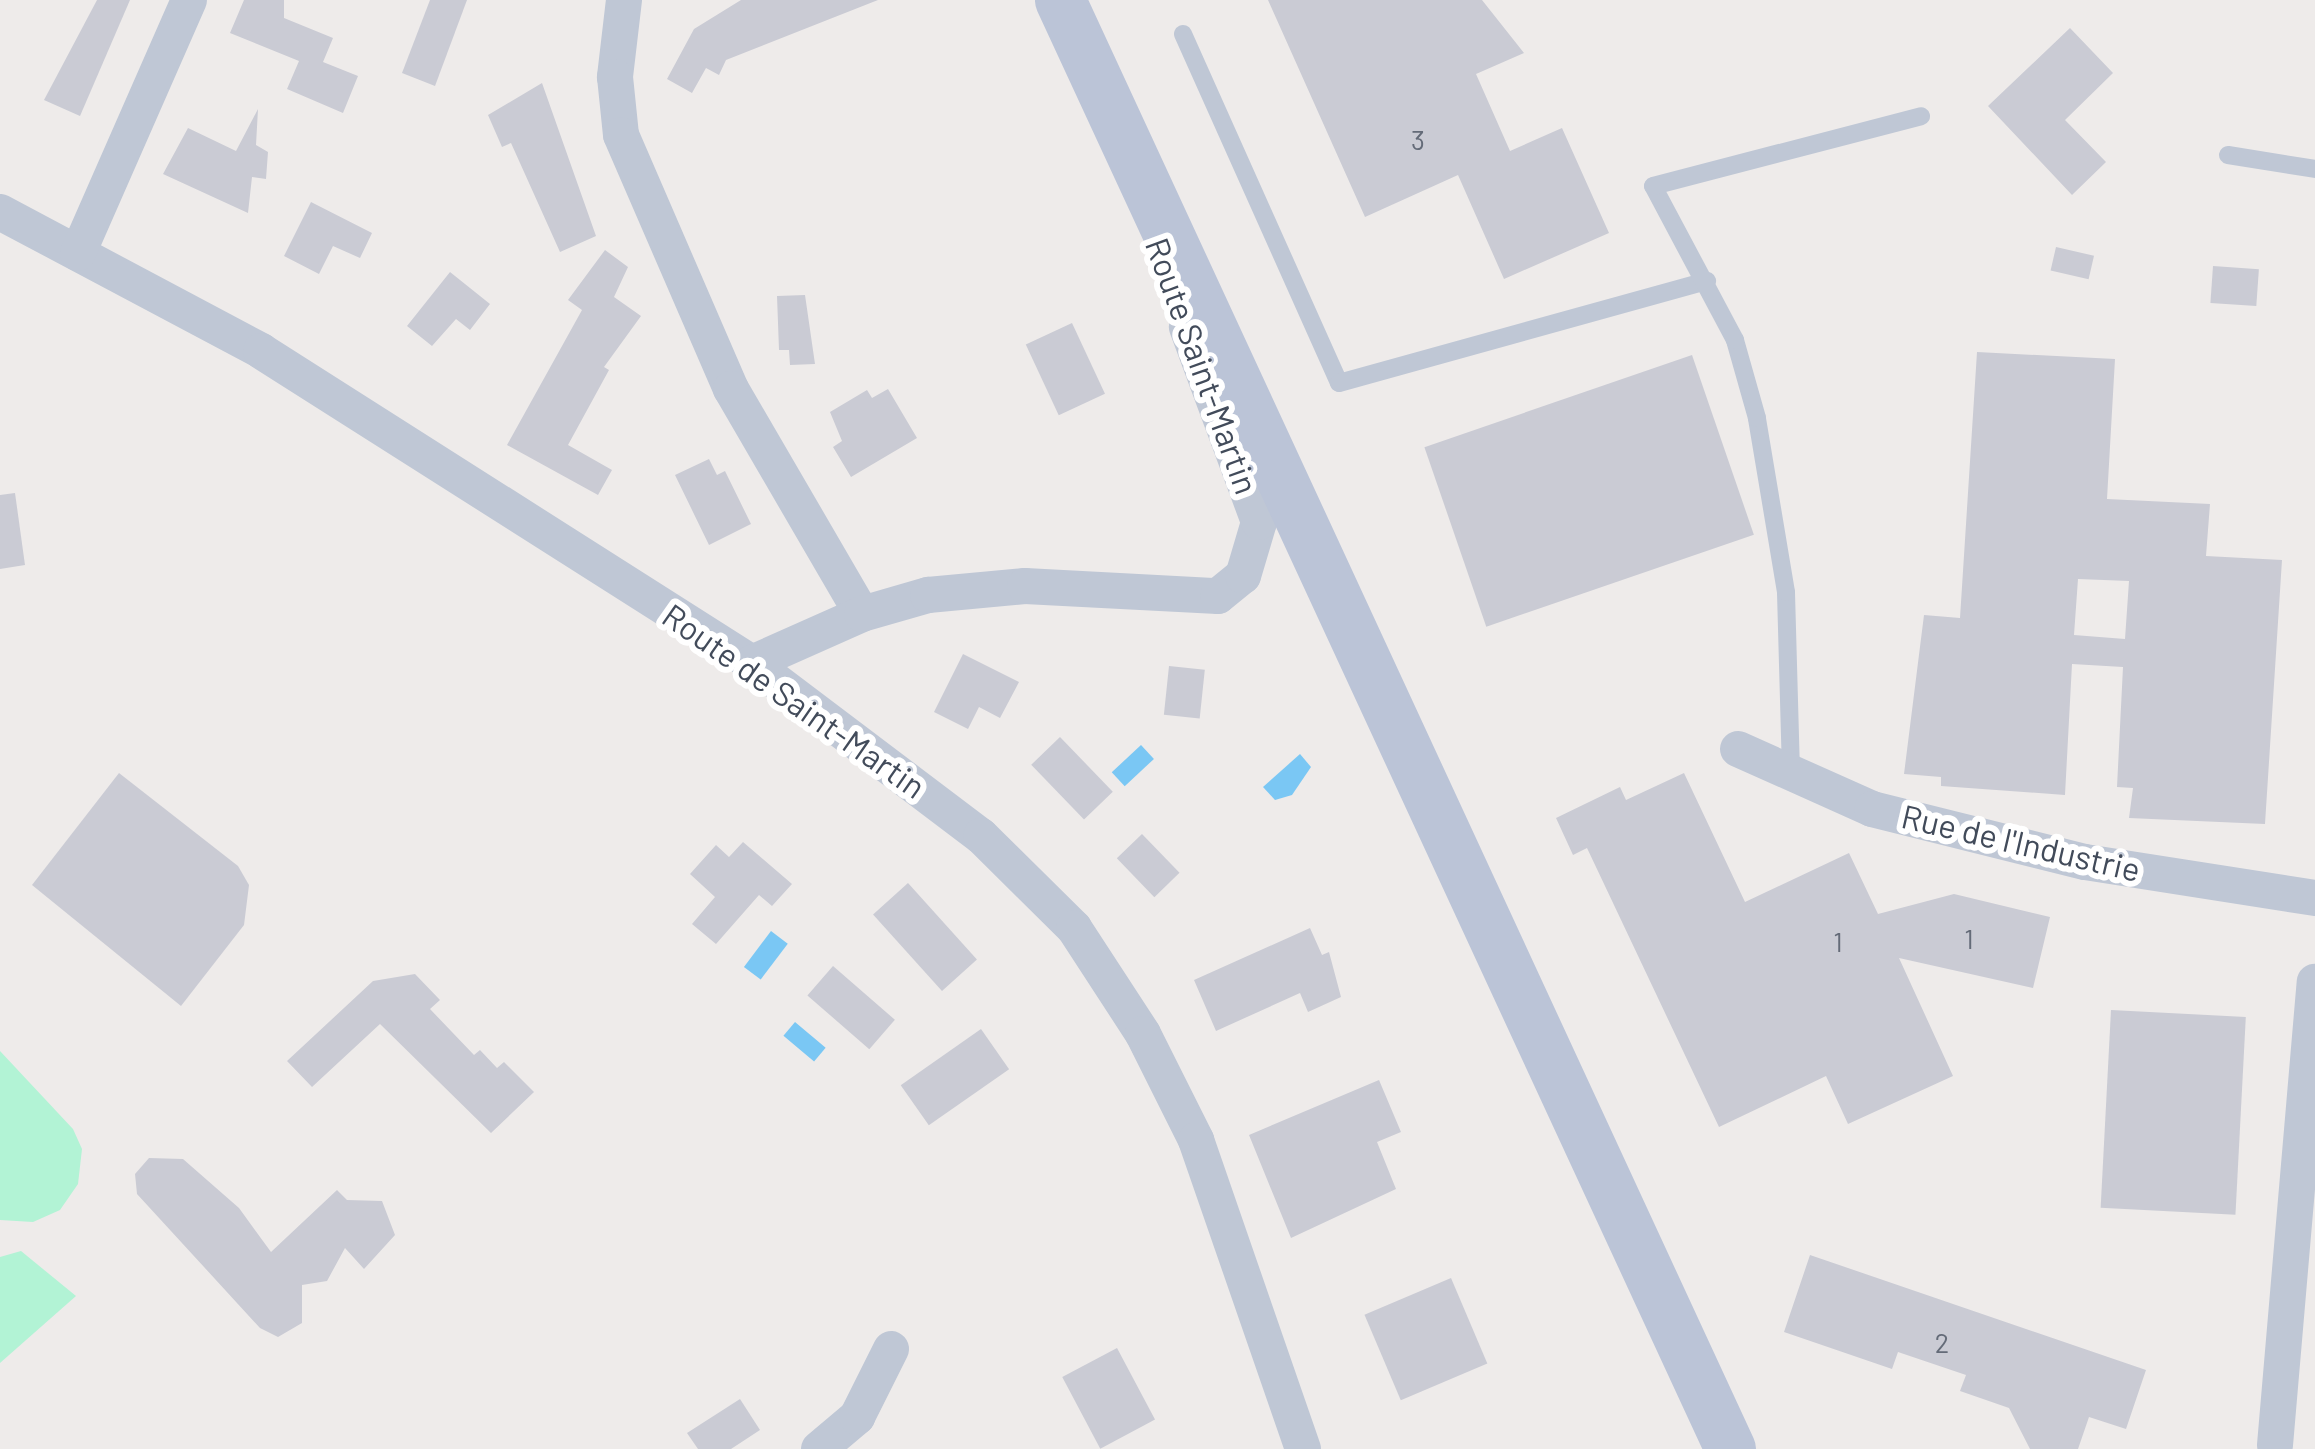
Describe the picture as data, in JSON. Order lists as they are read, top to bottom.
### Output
{
  "streets": {
    "street": ["Route Saint-Martin", "Route de Saint-Martin", "Rue de l'Industrie"]
  },
  "crossings": [
    ["Route Saint-Martin", "Route de Saint-Martin"]
  ],
  "house_numbers": [
    "3",
    "1",
    "1",
    "2"
  ]
}
